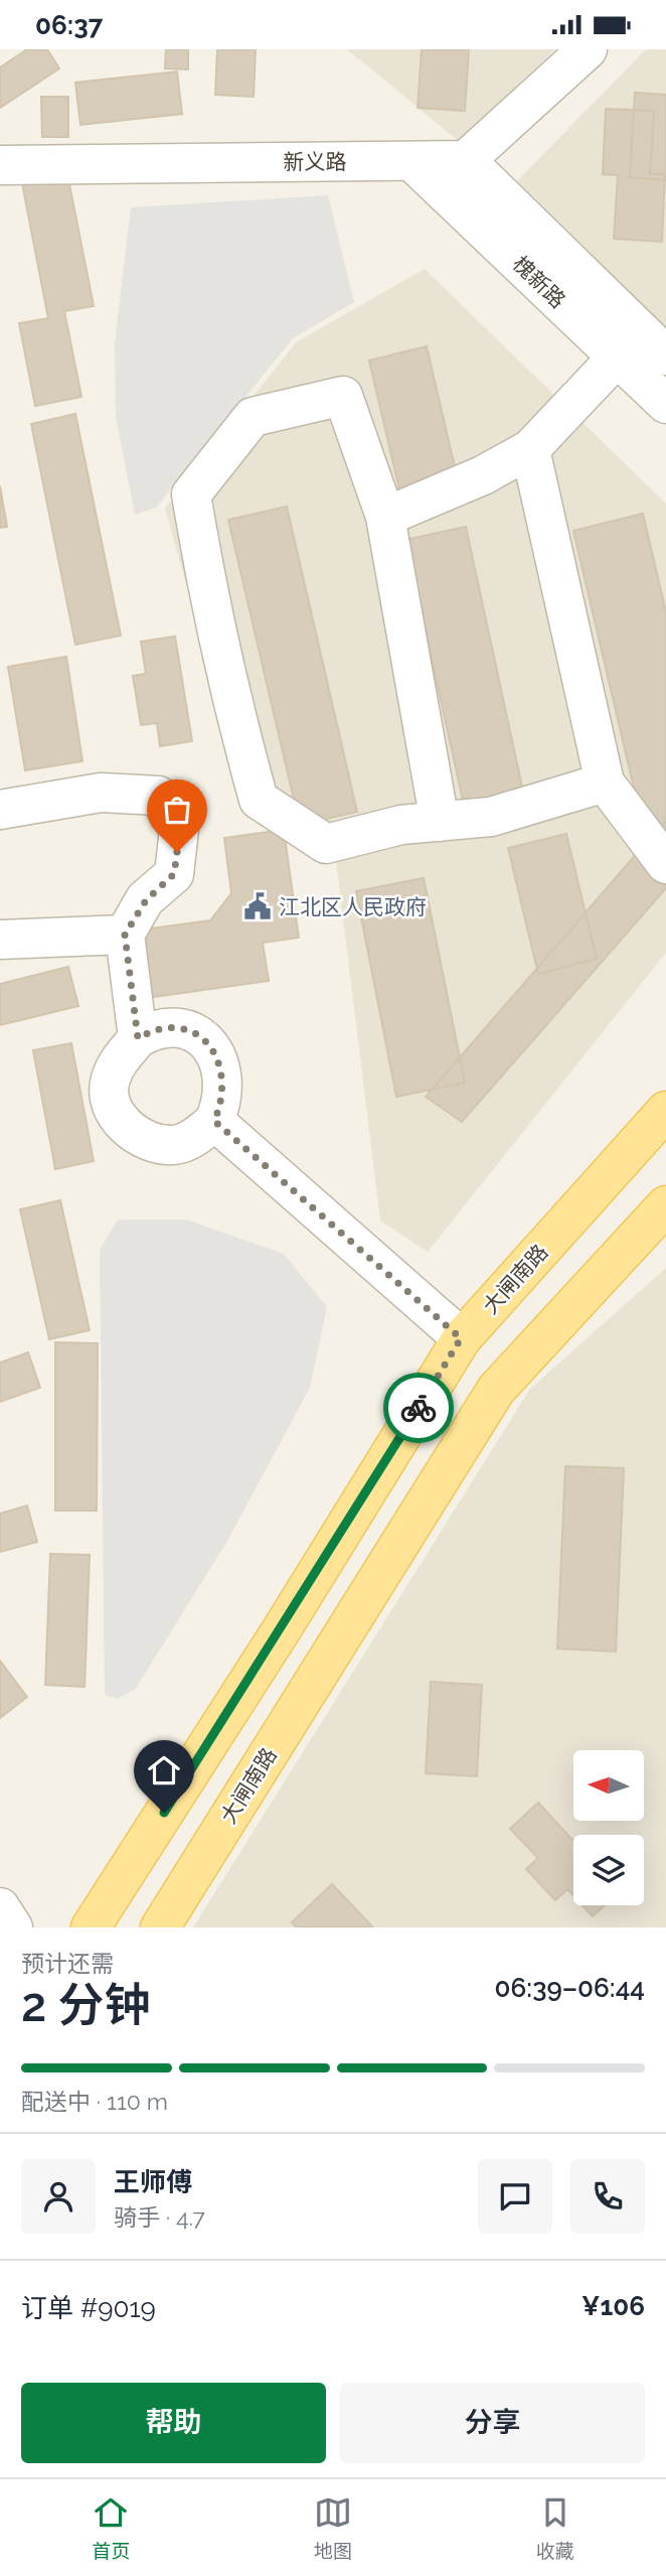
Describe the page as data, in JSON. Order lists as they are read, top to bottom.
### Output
{
  "streets": {
    "main road": ["大闸南路"],
    "street": ["新义路", "槐新路"]
  },
  "crossings": [
    ["新义路", "槐新路"]
  ],
  "places": {
    "public building": ["江北区人民政府"]
  },
  "north": "left",
  "page": {
    "status": "06:37",
    "heading": ["2 分钟", "预计还需", "06:39–06:44"],
    "panel": [
      "王师傅",
      "骑手 · 4.7",
      "订单 #9019",
      "¥106"
    ],
    "bar": "配送中 · 110 m",
    "buttons": ["帮助", "分享"],
    "tabs": ["首页", "地图", "收藏"]
  }
}
